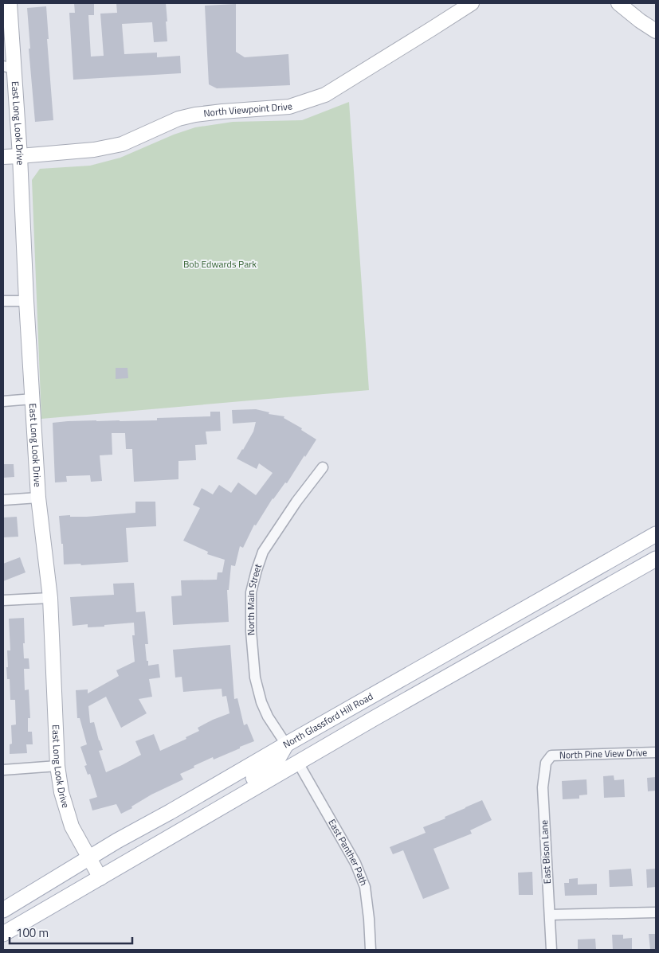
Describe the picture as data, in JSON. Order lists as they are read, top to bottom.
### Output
{
  "streets": {
    "main road": ["North Glassford Hill Road"],
    "street": [
      "North Viewpoint Drive",
      "East Long Look Drive",
      "North Main Street",
      "North Pine View Drive",
      "East Bison Lane",
      "East Panther Path"
    ]
  },
  "crossings": [
    ["North Viewpoint Drive", "East Long Look Drive"],
    ["East Long Look Drive", "North Glassford Hill Road"],
    ["North Main Street", "North Glassford Hill Road"],
    ["North Pine View Drive", "East Bison Lane"]
  ],
  "parks": ["Bob Edwards Park"],
  "scale_bar": "100 m"
}
